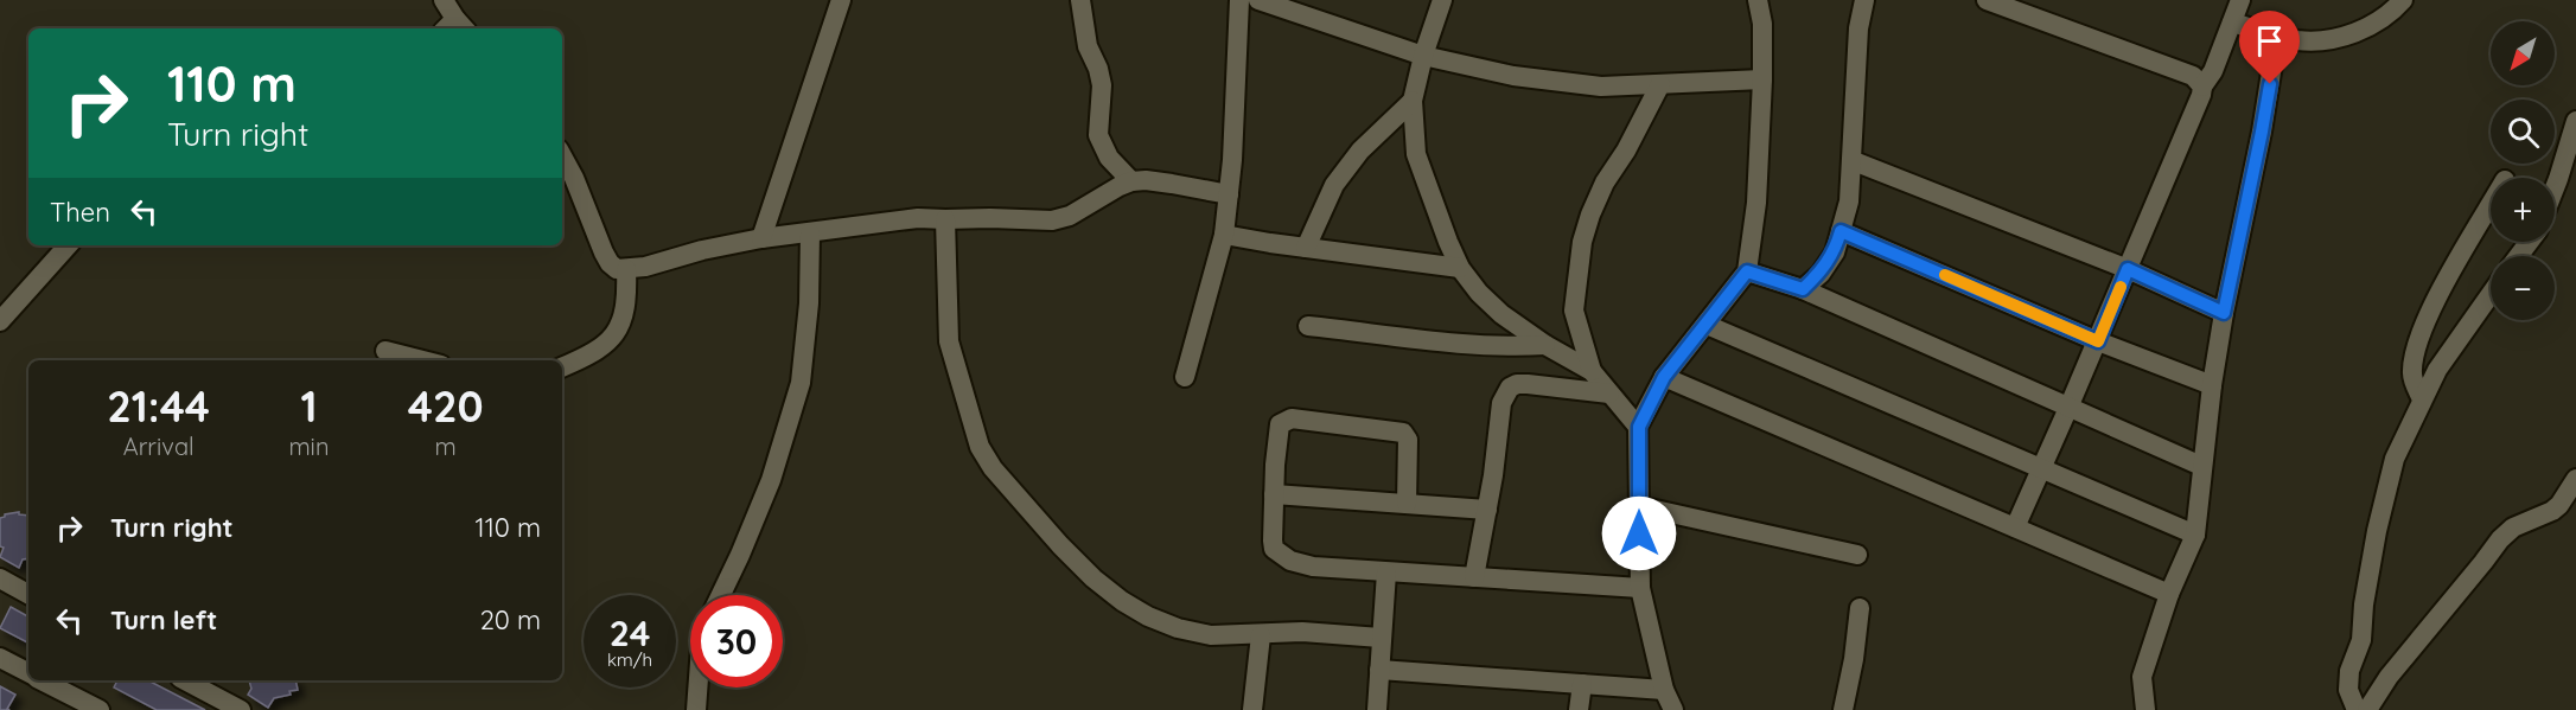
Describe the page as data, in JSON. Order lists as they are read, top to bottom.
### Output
{
  "north": "bottom left",
  "page": {
    "map_buttons": ["+", "−"],
    "turn": ["110 m", "Turn right"],
    "then": "Then",
    "eta": [
      "21:44",
      "Arrival",
      "1",
      "min",
      "420",
      "m"
    ],
    "list": [
      {
        "name": "Turn right",
        "value": "110 m"
      },
      {
        "name": "Turn left",
        "value": "20 m"
      }
    ],
    "speed": "24 km/h",
    "limit": "30"
  }
}
